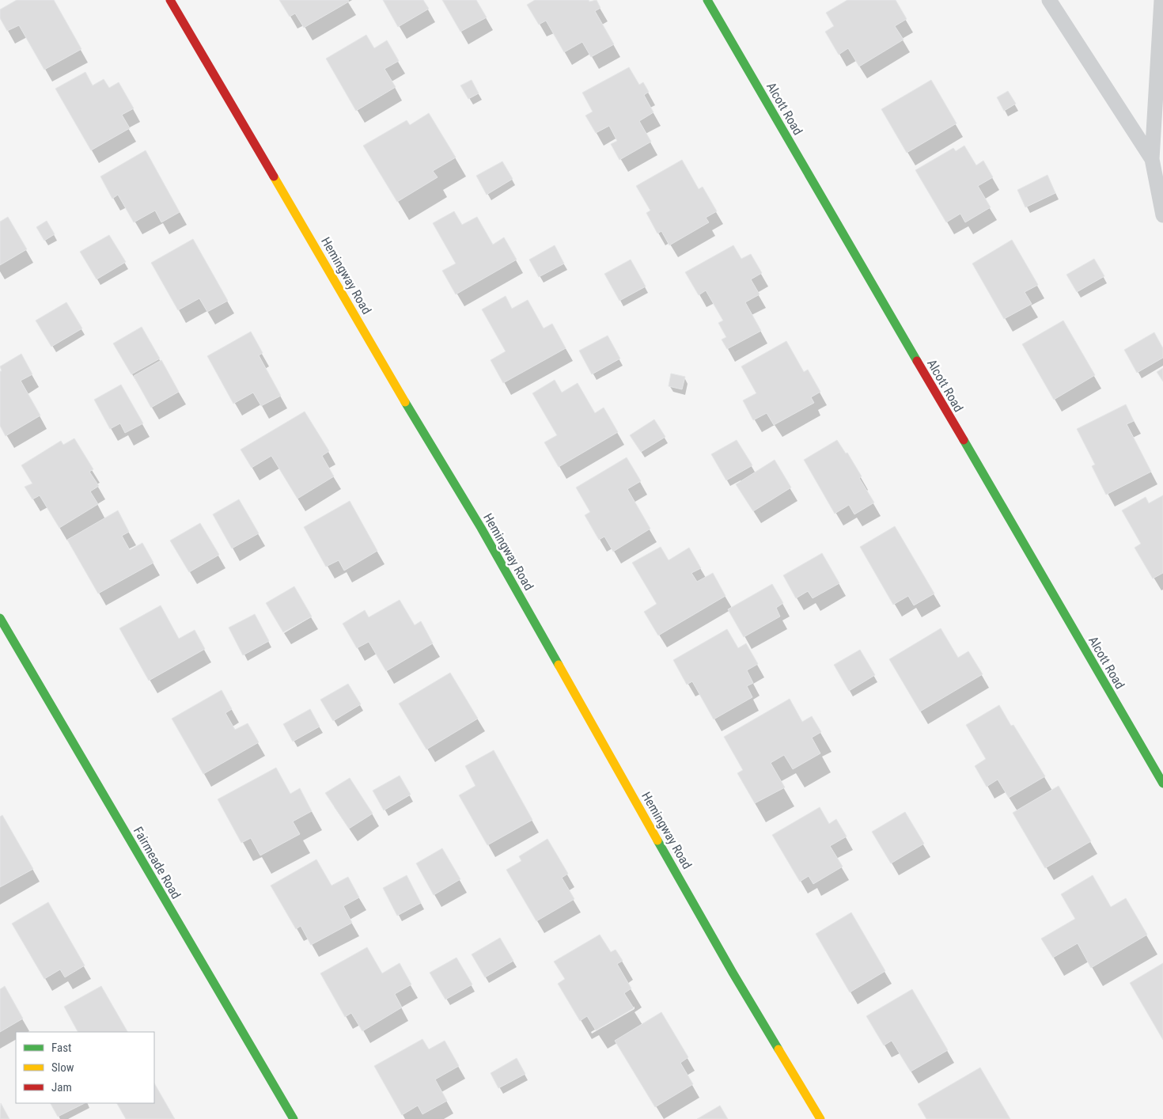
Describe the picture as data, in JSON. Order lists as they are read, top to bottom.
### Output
{
  "streets": {
    "street": ["Alcott Road", "Hemingway Road", "Fairmeade Road"]
  },
  "legend": ["Fast", "Slow", "Jam"]
}
